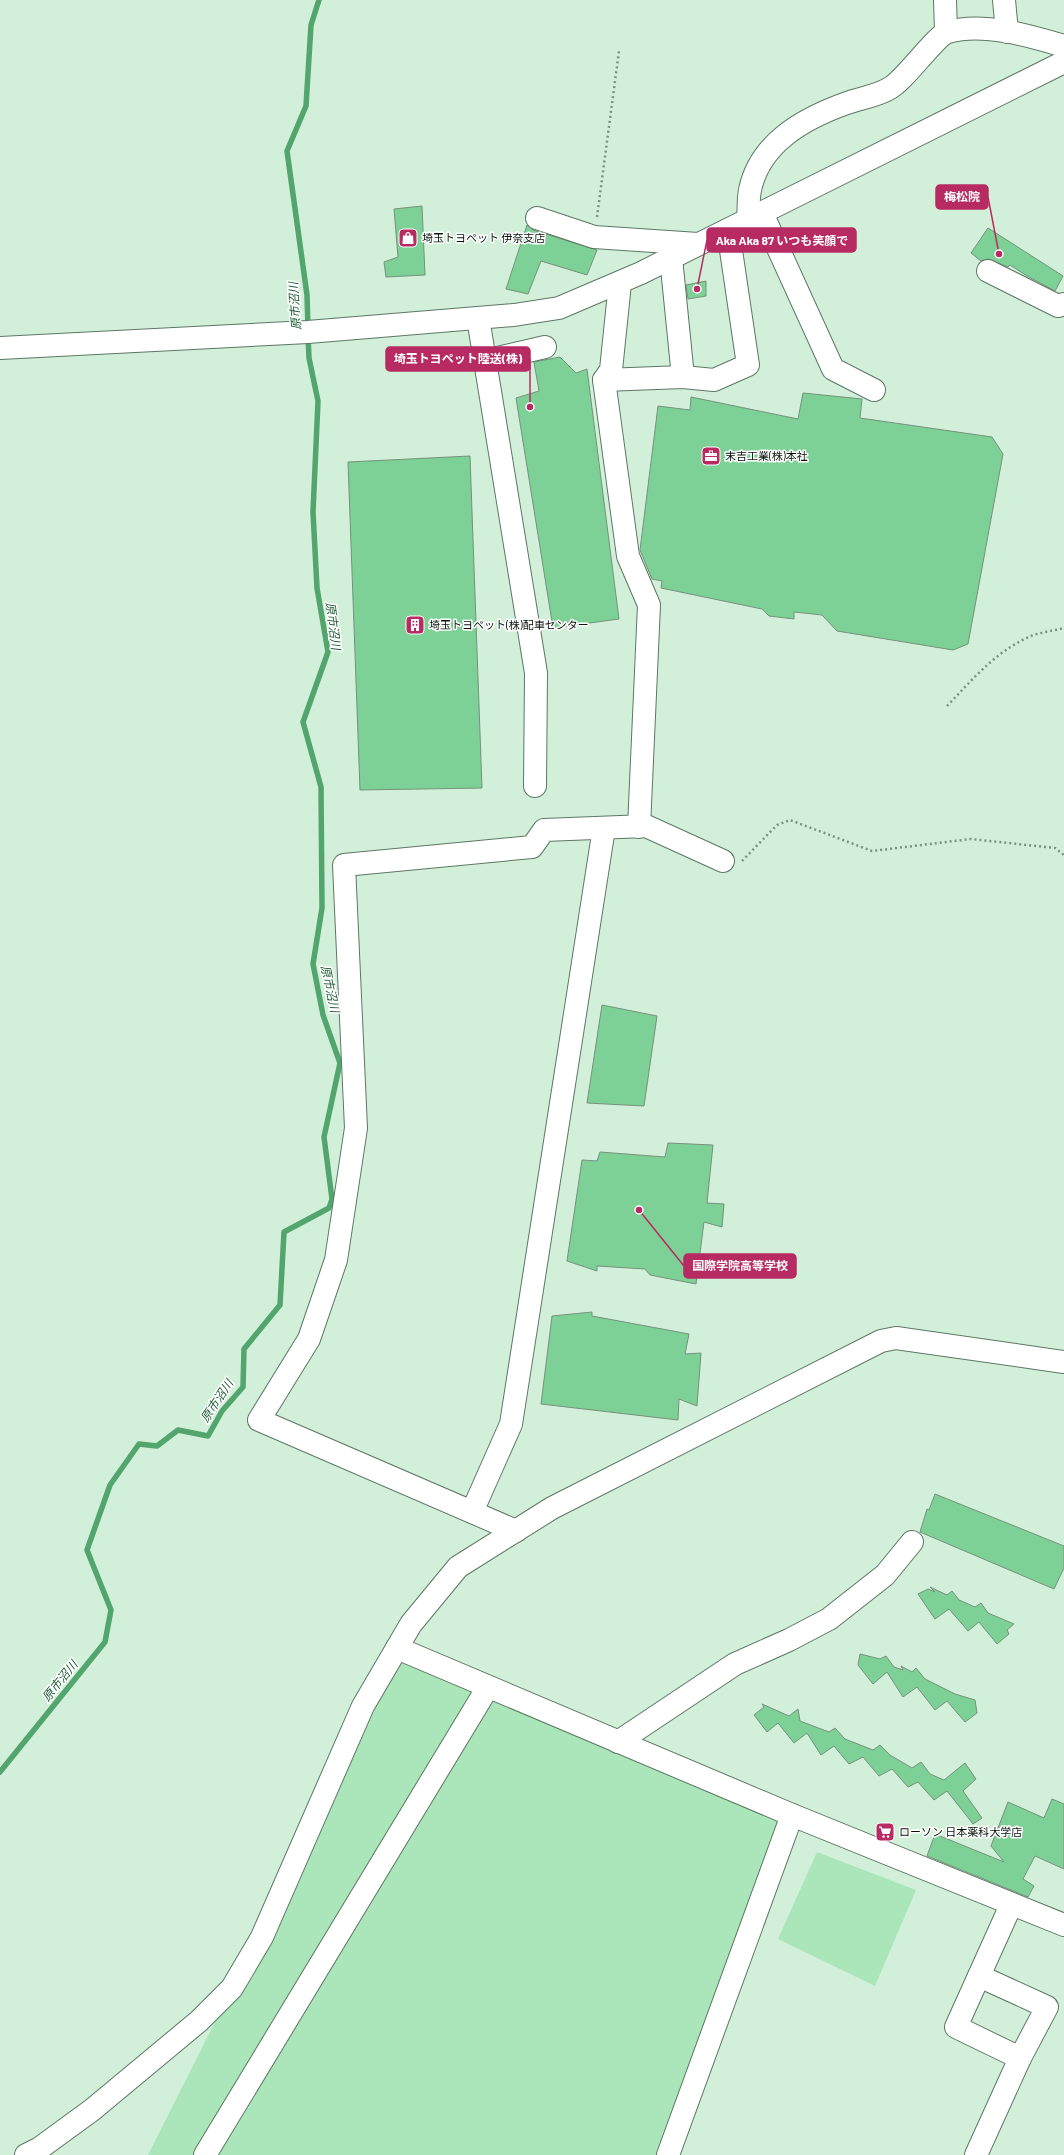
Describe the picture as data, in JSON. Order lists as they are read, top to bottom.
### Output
{
  "water": ["原市沼川"],
  "places": {
    "shop": ["埼玉トヨペット 伊奈支店"],
    "other": [
      "梅松院",
      "Aka Aka 87 いつも笑顔で",
      "埼玉トヨペット陸送(株)",
      "国際学院高等学校"
    ],
    "office": ["末吉工業(株)本社"],
    "building": ["埼玉トヨペット(株)配車センター"],
    "supermarket": ["ローソン 日本薬科大学店"]
  }
}
